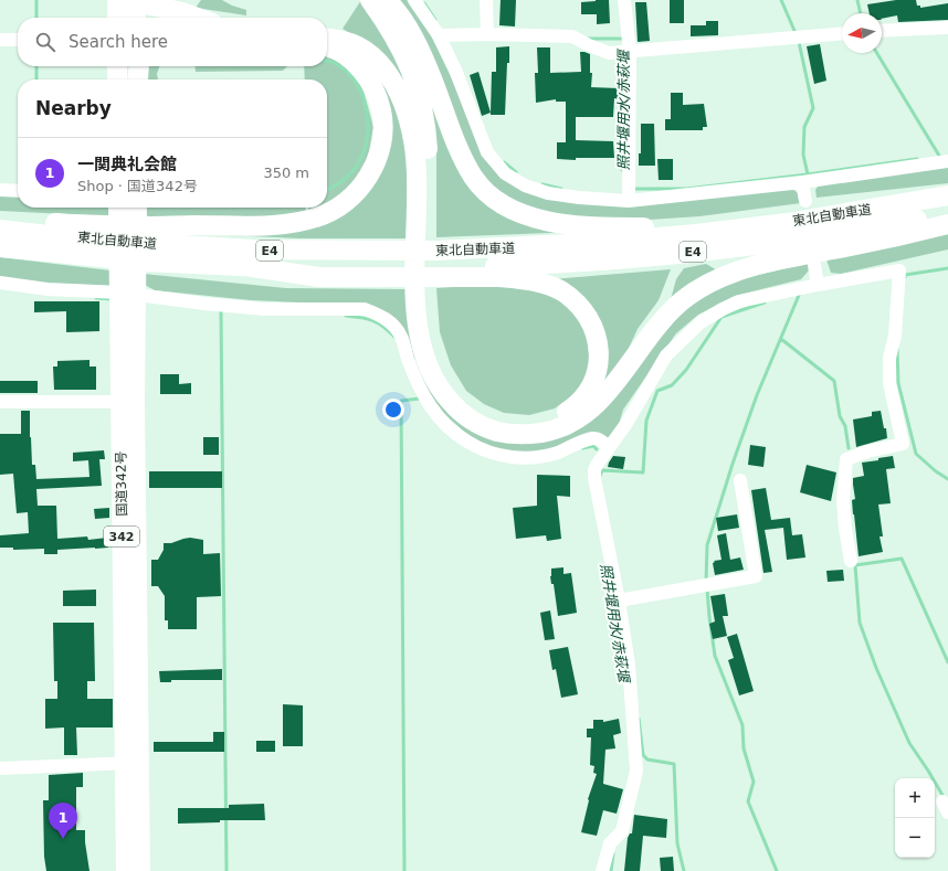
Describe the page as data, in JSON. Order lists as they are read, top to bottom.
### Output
{
  "streets": {
    "highway": [
      "東北自動車道",
      "E4",
      "国道342号",
      "342"
    ]
  },
  "crossings": [
    ["東北自動車道", "E4"]
  ],
  "water": ["照井堰用水/赤萩堰"],
  "north": "left",
  "page": {
    "search": "Search here",
    "heading": "Nearby",
    "list": [
      {
        "mark": "1",
        "name": "一関典礼会館",
        "note": "Shop · 国道342号",
        "value": "350 m"
      }
    ],
    "map_buttons": ["+", "−"],
    "pins": "1"
  }
}
